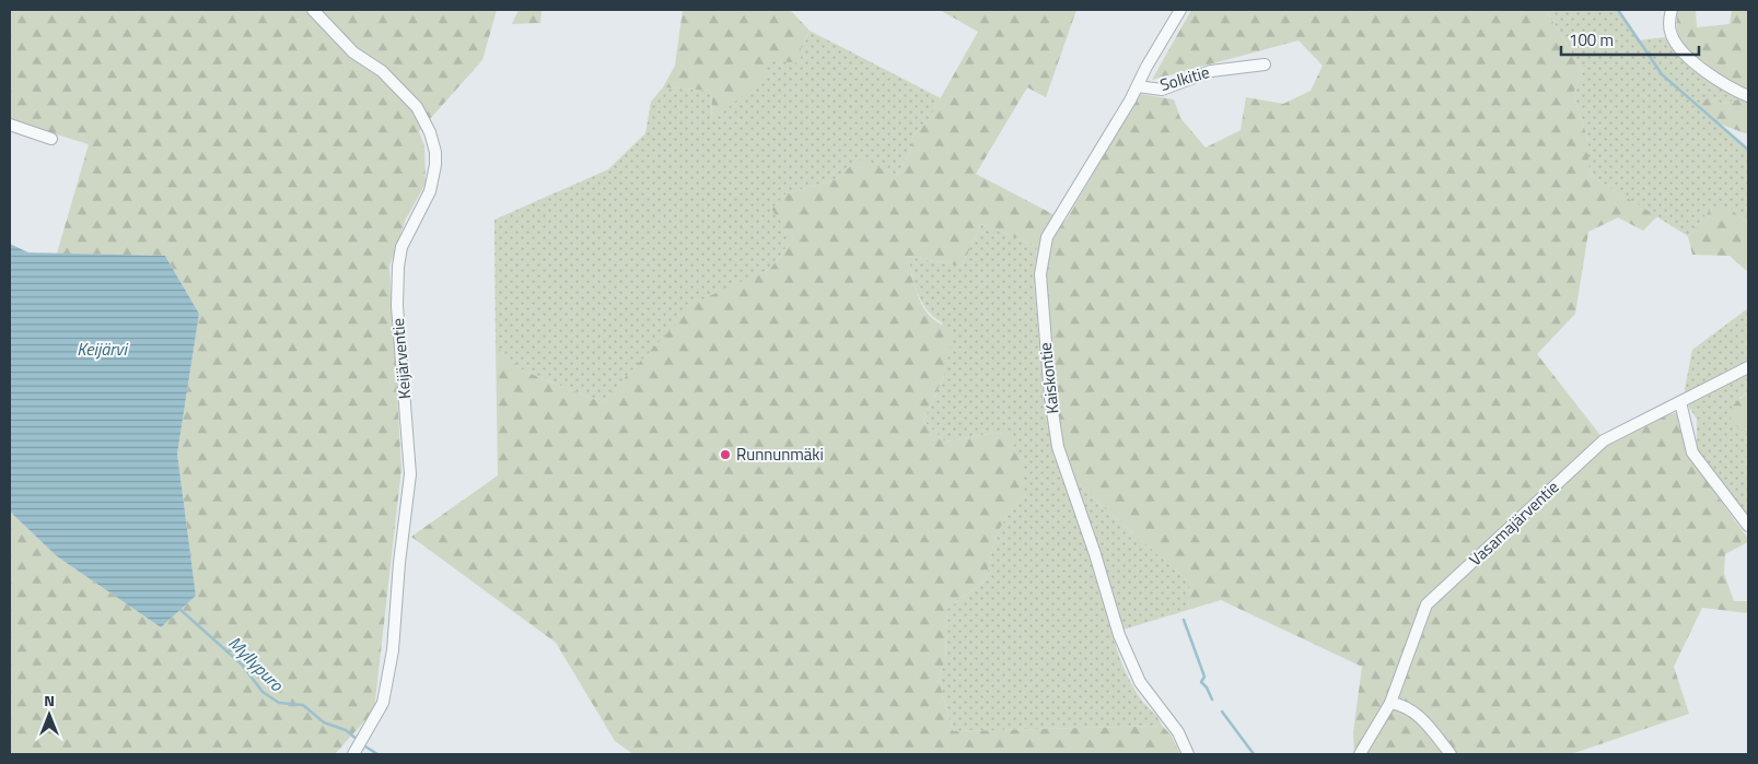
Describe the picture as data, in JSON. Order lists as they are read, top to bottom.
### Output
{
  "streets": {
    "street": [
      "Solkitie",
      "Keijärventie",
      "Kaiskontie",
      "Vasamajärventie"
    ]
  },
  "crossings": [
    ["Solkitie", "Kaiskontie"]
  ],
  "water": ["Keijärvi", "Myllypuro"],
  "places": ["Runnunmäki"],
  "scale_bar": "100 m",
  "north": "top"
}
